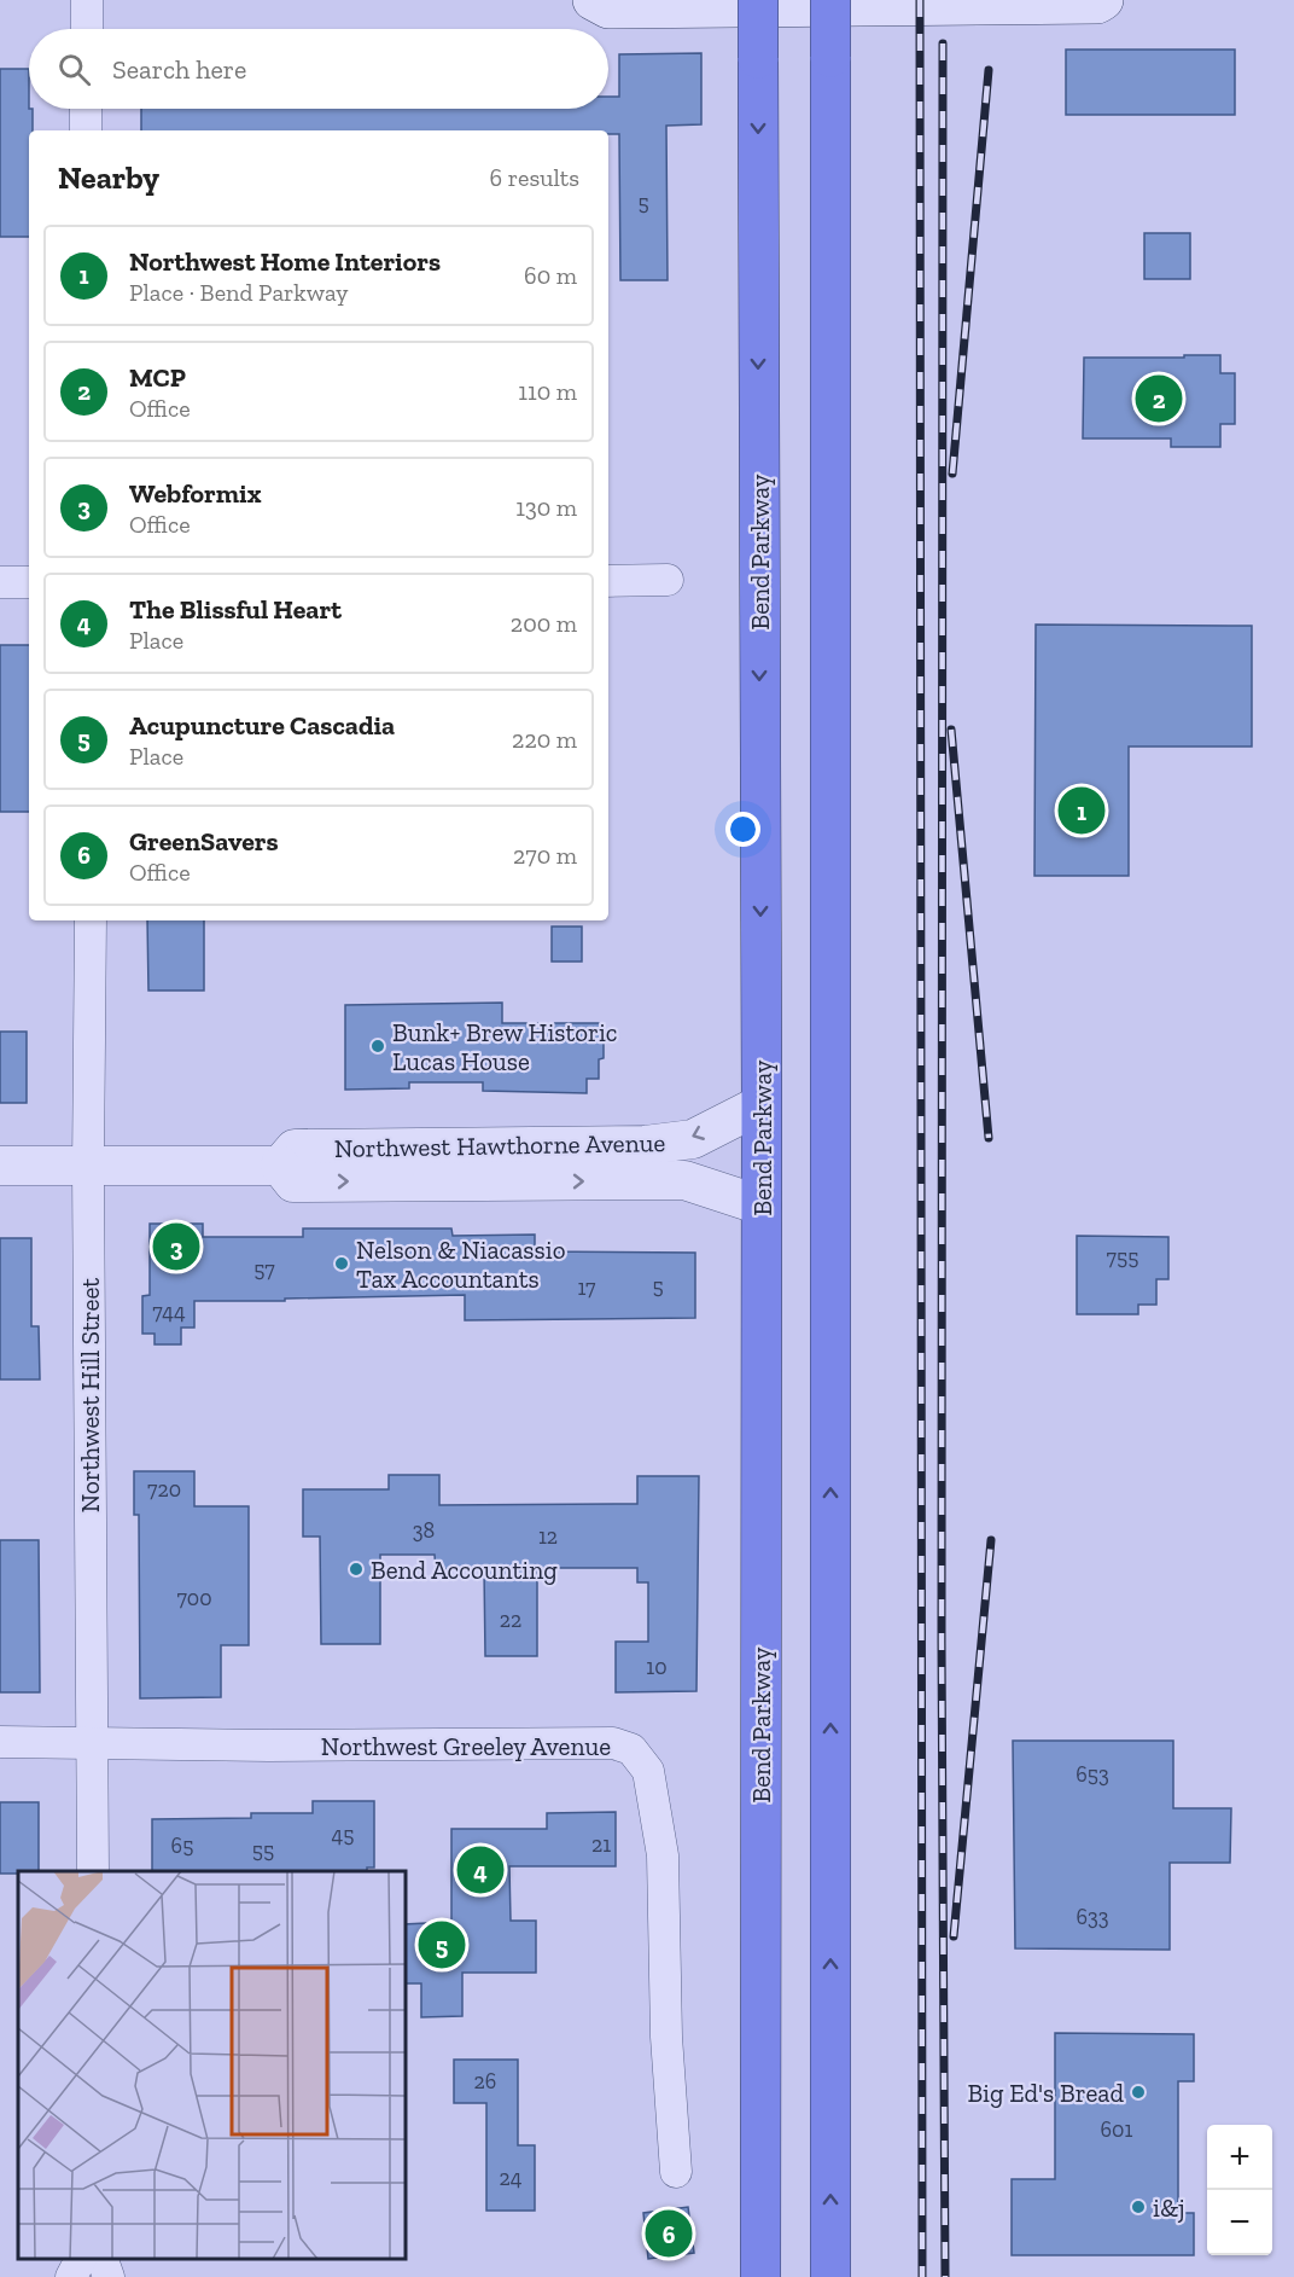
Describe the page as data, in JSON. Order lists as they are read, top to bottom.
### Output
{
  "streets": {
    "highway": ["Bend Parkway"],
    "street": ["Northwest Hawthorne Avenue", "Northwest Hill Street", "Northwest Greeley Avenue"]
  },
  "crossings": [
    ["Bend Parkway", "Northwest Hawthorne Avenue"],
    ["Northwest Hill Street", "Northwest Greeley Avenue"]
  ],
  "places": [
    "Bunk+ Brew Historic Lucas House",
    "Nelson & Niacassio Tax Accountants",
    "Bend Accounting",
    "Big Ed's Bread",
    "i&j"
  ],
  "house_numbers": [
    "5",
    "755",
    "57",
    "5",
    "17",
    "744",
    "720",
    "38",
    "12",
    "700",
    "22",
    "10",
    "653",
    "45",
    "21",
    "65",
    "55",
    "633",
    "26",
    "601",
    "24"
  ],
  "page": {
    "search": "Search here",
    "heading": ["Nearby", "6 results"],
    "list": [
      {
        "mark": "1",
        "name": "Northwest Home Interiors",
        "note": "Place · Bend Parkway",
        "value": "60 m"
      },
      {
        "mark": "2",
        "name": "MCP",
        "note": "Office",
        "value": "110 m"
      },
      {
        "mark": "3",
        "name": "Webformix",
        "note": "Office",
        "value": "130 m"
      },
      {
        "mark": "4",
        "name": "The Blissful Heart",
        "note": "Place",
        "value": "200 m"
      },
      {
        "mark": "5",
        "name": "Acupuncture Cascadia",
        "note": "Place",
        "value": "220 m"
      },
      {
        "mark": "6",
        "name": "GreenSavers",
        "note": "Office",
        "value": "270 m"
      }
    ],
    "pins": [
      "2",
      "1",
      "3",
      "4",
      "5",
      "6"
    ],
    "map_buttons": ["+", "−"]
  }
}
